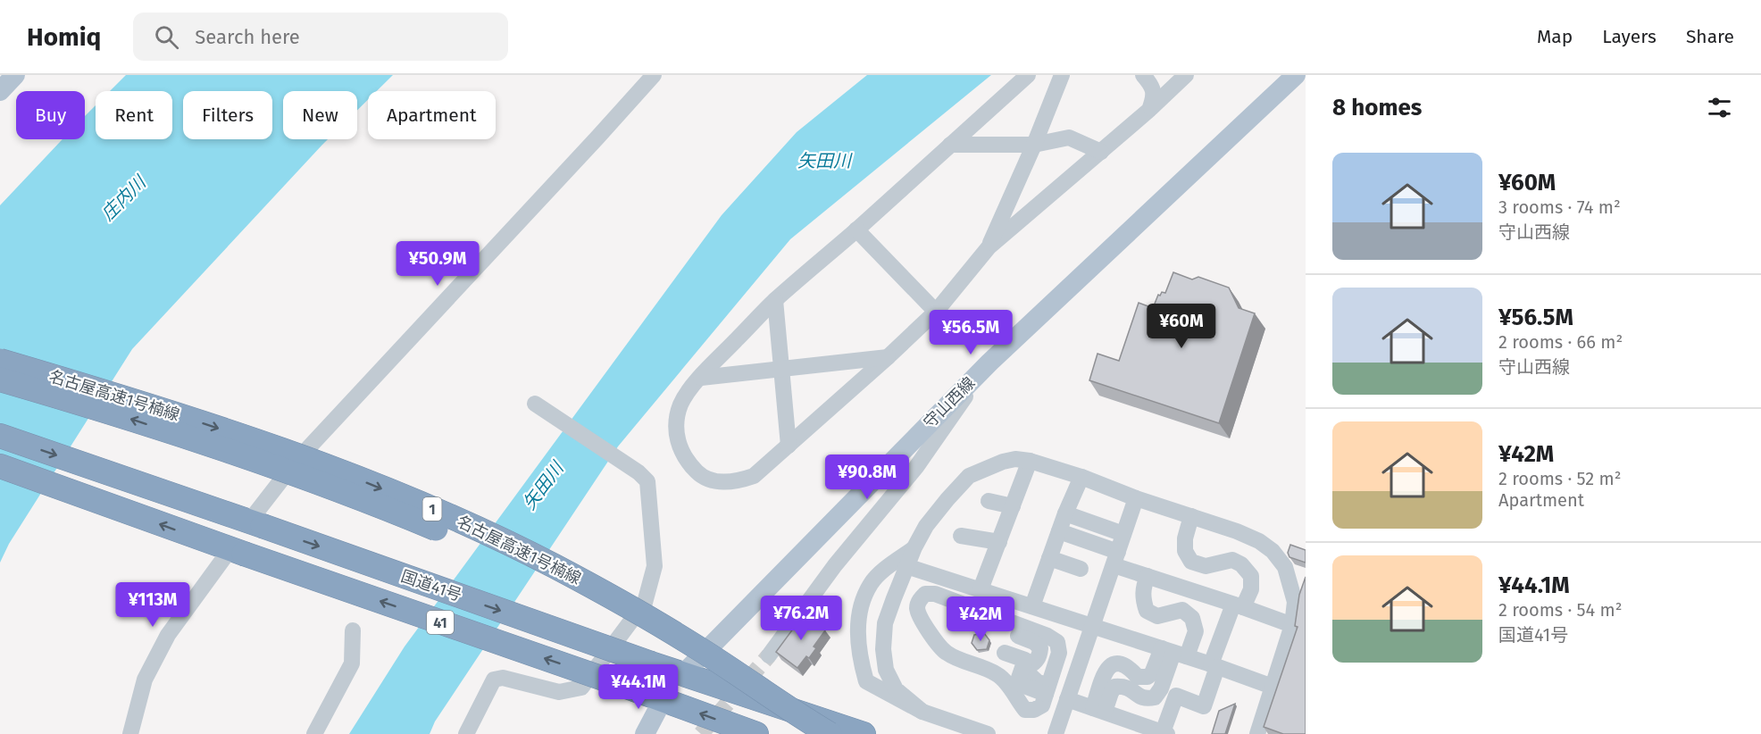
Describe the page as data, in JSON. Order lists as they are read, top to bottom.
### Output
{
  "streets": {
    "highway": [
      "名古屋高速1号楠線",
      "1",
      "国道41号",
      "41"
    ],
    "main road": ["守山西線"]
  },
  "crossings": [
    ["守山西線", "国道41号"]
  ],
  "water": ["矢田川", "庄内川"],
  "page": {
    "header": "Homiq",
    "search": "Search here",
    "nav": ["Map", "Layers", "Share"],
    "heading": "8 homes",
    "chip": [
      "Buy",
      "Rent",
      "Filters",
      "New",
      "Apartment"
    ],
    "list": [
      {
        "name": "¥60M",
        "note": "3 rooms · 74 m² · 守山西線"
      },
      {
        "name": "¥56.5M",
        "note": "2 rooms · 66 m² · 守山西線"
      },
      {
        "name": "¥42M",
        "note": "2 rooms · 52 m² · Apartment"
      },
      {
        "name": "¥44.1M",
        "note": "2 rooms · 54 m² · 国道41号"
      }
    ],
    "price": [
      "¥50.9M",
      "¥60M",
      "¥56.5M",
      "¥90.8M",
      "¥113M",
      "¥76.2M",
      "¥42M",
      "¥44.1M"
    ]
  }
}
